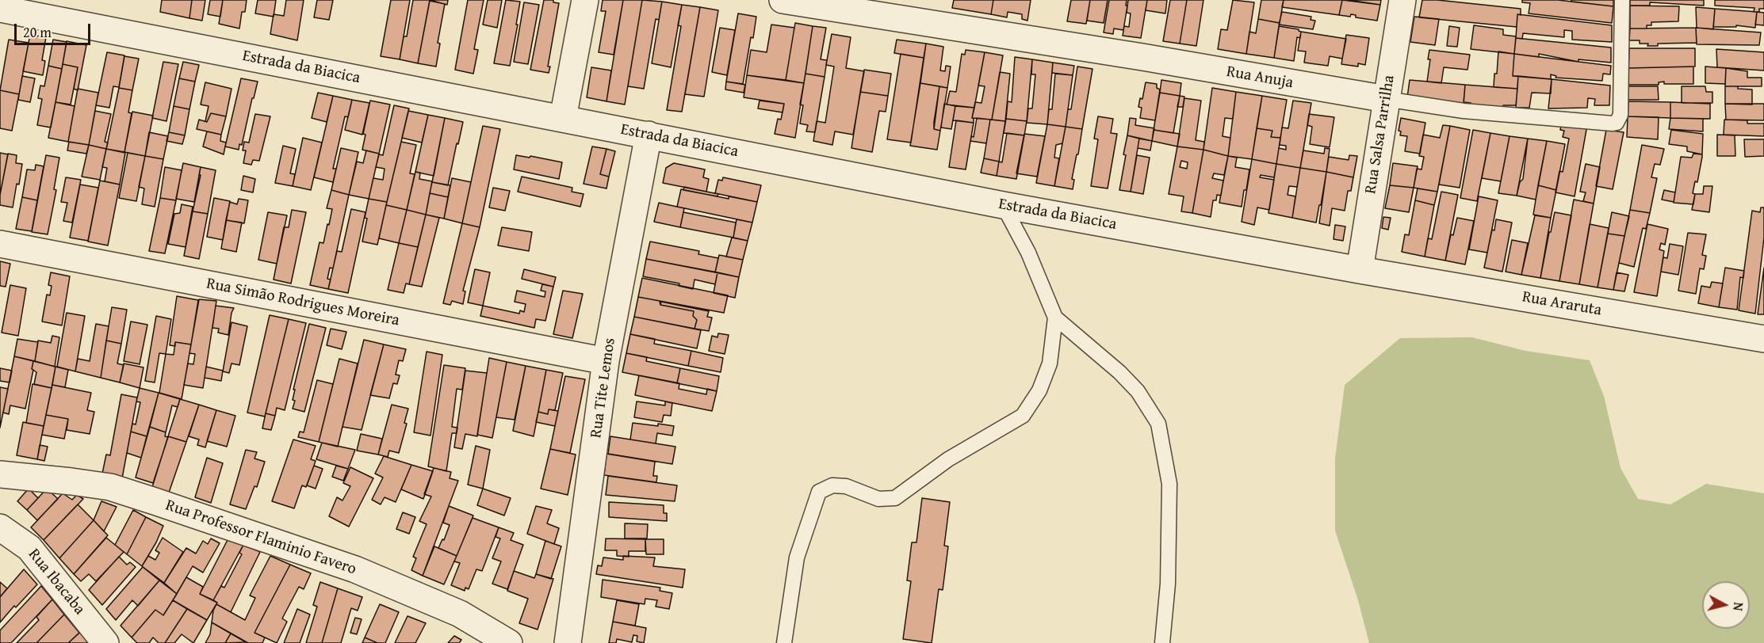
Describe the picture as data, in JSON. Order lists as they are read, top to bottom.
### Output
{
  "streets": {
    "street": [
      "Estrada da Biacica",
      "Rua Anuja",
      "Rua Salsa Parrilha",
      "Rua Simão Rodrigues Moreira",
      "Rua Araruta",
      "Rua Tite Lemos",
      "Rua Professor Flaminio Favero",
      "Rua Ibacaba"
    ]
  },
  "crossings": [
    ["Estrada da Biacica", "Rua Salsa Parrilha"],
    ["Estrada da Biacica", "Rua Araruta"],
    ["Estrada da Biacica", "Rua Tite Lemos"],
    ["Rua Anuja", "Rua Salsa Parrilha"],
    ["Rua Salsa Parrilha", "Rua Araruta"],
    ["Rua Simão Rodrigues Moreira", "Rua Tite Lemos"]
  ],
  "scale_bar": "20 m",
  "north": "right"
}
